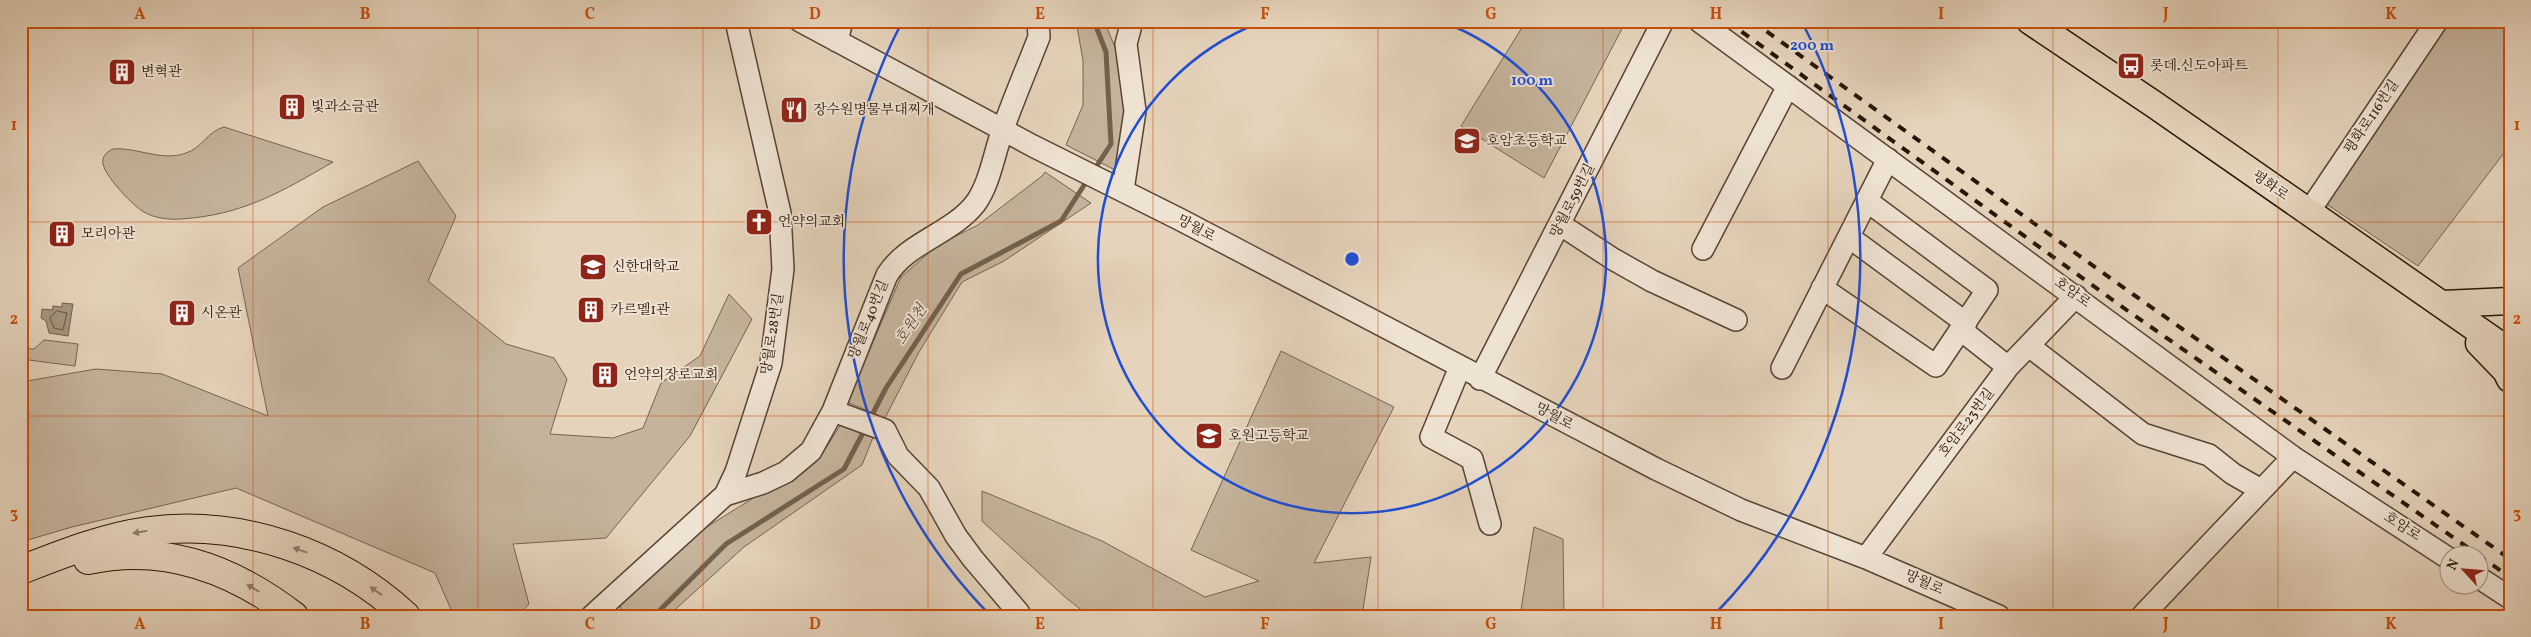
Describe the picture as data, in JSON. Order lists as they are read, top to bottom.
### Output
{
  "streets": {
    "main road": ["평화로"],
    "street": [
      "평화로116번길",
      "망월로59번길",
      "망월로",
      "호암로",
      "망월로40번길",
      "망월로28번길",
      "호암로23번길"
    ]
  },
  "crossings": [
    ["평화로116번길", "평화로"],
    ["망월로59번길", "망월로"],
    ["망월로", "망월로40번길"],
    ["망월로", "호암로23번길"],
    ["호암로", "호암로23번길"],
    ["망월로40번길", "망월로28번길"]
  ],
  "water": ["호원천"],
  "places": {
    "bus stop": ["롯데.신도아파트"],
    "building": [
      "변혁관",
      "빛과소금관",
      "모리아관",
      "카르멜1관",
      "시온관",
      "언약의장로교회"
    ],
    "restaurant": ["장수원명물부대찌개"],
    "school or university": ["호암초등학교", "신한대학교", "호원고등학교"],
    "church": ["언약의교회"]
  },
  "north": "top left",
  "grid": {
    "columns": [
      "A",
      "B",
      "C",
      "D",
      "E",
      "F",
      "G",
      "H",
      "I",
      "J",
      "K"
    ],
    "rows": ["1", "2", "3"]
  },
  "rings": ["200 m", "100 m"]
}
